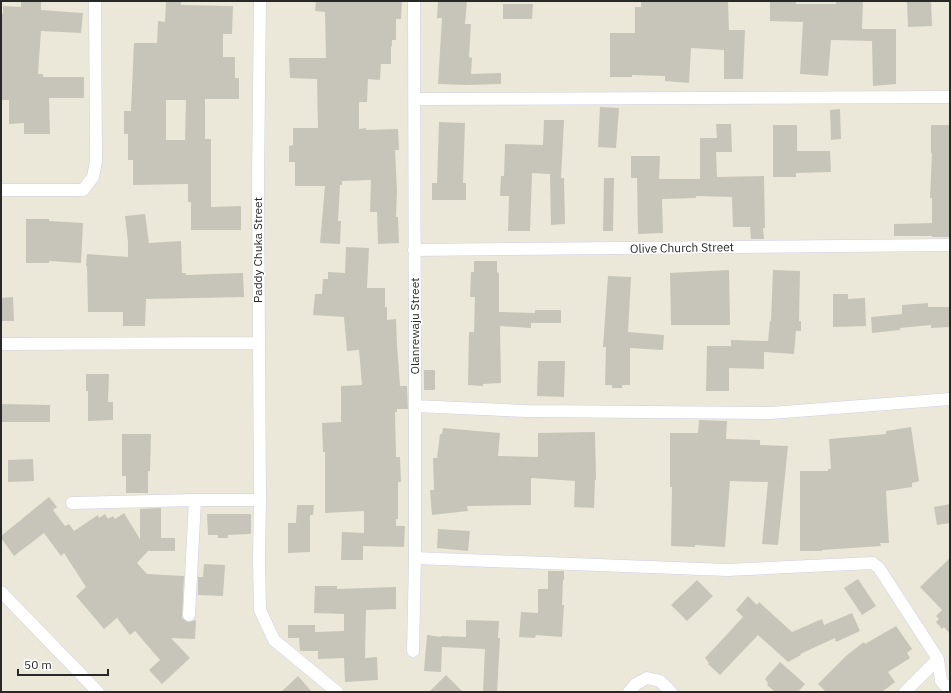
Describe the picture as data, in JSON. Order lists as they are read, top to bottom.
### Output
{
  "streets": {
    "street": ["Olive Church Street", "Paddy Chuka Street", "Olanrewaju Street"]
  },
  "crossings": [
    ["Olive Church Street", "Olanrewaju Street"]
  ],
  "scale_bar": "50 m"
}
